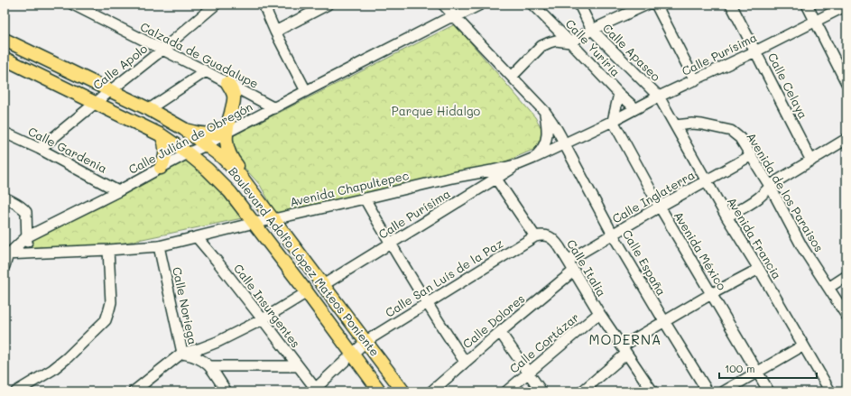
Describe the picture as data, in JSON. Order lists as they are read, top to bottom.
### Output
{
  "streets": {
    "main road": ["Boulevard Adolfo López Mateos Poniente"],
    "street": [
      "Calle Yuriria",
      "Calle Apaseo",
      "Calle Purísima",
      "Calzada de Guadalupe",
      "Calle Apolo",
      "Calle Celaya",
      "Calle Julián de Obregón",
      "Calle Gardenia",
      "Avenida Chapultepec",
      "Avenida de los Paraisos",
      "Calle Inglaterra",
      "Avenida Francia",
      "Avenida México",
      "Calle España",
      "Calle Italia",
      "Calle San Luís de la Paz",
      "Calle Noriega",
      "Calle Insurgentes",
      "Calle Dolores",
      "Calle Cortázar"
    ]
  },
  "crossings": [
    ["Calle Yuriria", "Calle Purísima"],
    ["Calle Apaseo", "Calle Purísima"],
    ["Calle Apaseo", "Avenida Francia"],
    ["Calle Purísima", "Calle Celaya"],
    ["Calle Purísima", "Avenida Chapultepec"],
    ["Calle Purísima", "Avenida Francia"],
    ["Calle Purísima", "Avenida México"],
    ["Calle Purísima", "Boulevard Adolfo López Mateos Poniente"],
    ["Calle Purísima", "Calle España"],
    ["Calzada de Guadalupe", "Calle Apolo"],
    ["Calzada de Guadalupe", "Calle Julián de Obregón"],
    ["Calle Apolo", "Calle Gardenia"],
    ["Calle Apolo", "Boulevard Adolfo López Mateos Poniente"],
    ["Calle Julián de Obregón", "Calle Gardenia"],
    ["Calle Julián de Obregón", "Avenida Chapultepec"],
    ["Calle Julián de Obregón", "Boulevard Adolfo López Mateos Poniente"],
    ["Calle Julián de Obregón", "Calle España"],
    ["Avenida Chapultepec", "Boulevard Adolfo López Mateos Poniente"],
    ["Avenida Chapultepec", "Calle Noriega"],
    ["Avenida Chapultepec", "Calle Insurgentes"],
    ["Avenida de los Paraisos", "Calle Inglaterra"],
    ["Avenida de los Paraisos", "Avenida Francia"],
    ["Calle Inglaterra", "Avenida Francia"],
    ["Calle Inglaterra", "Avenida México"],
    ["Calle Inglaterra", "Calle España"],
    ["Calle Inglaterra", "Calle Italia"],
    ["Boulevard Adolfo López Mateos Poniente", "Calle San Luís de la Paz"],
    ["Calle Italia", "Calle San Luís de la Paz"],
    ["Calle Italia", "Calle Dolores"],
    ["Calle Italia", "Calle Cortázar"],
    ["Calle San Luís de la Paz", "Calle Insurgentes"]
  ],
  "districts": ["MODERNA"],
  "parks": ["Parque Hidalgo"],
  "scale_bar": "100 m"
}
